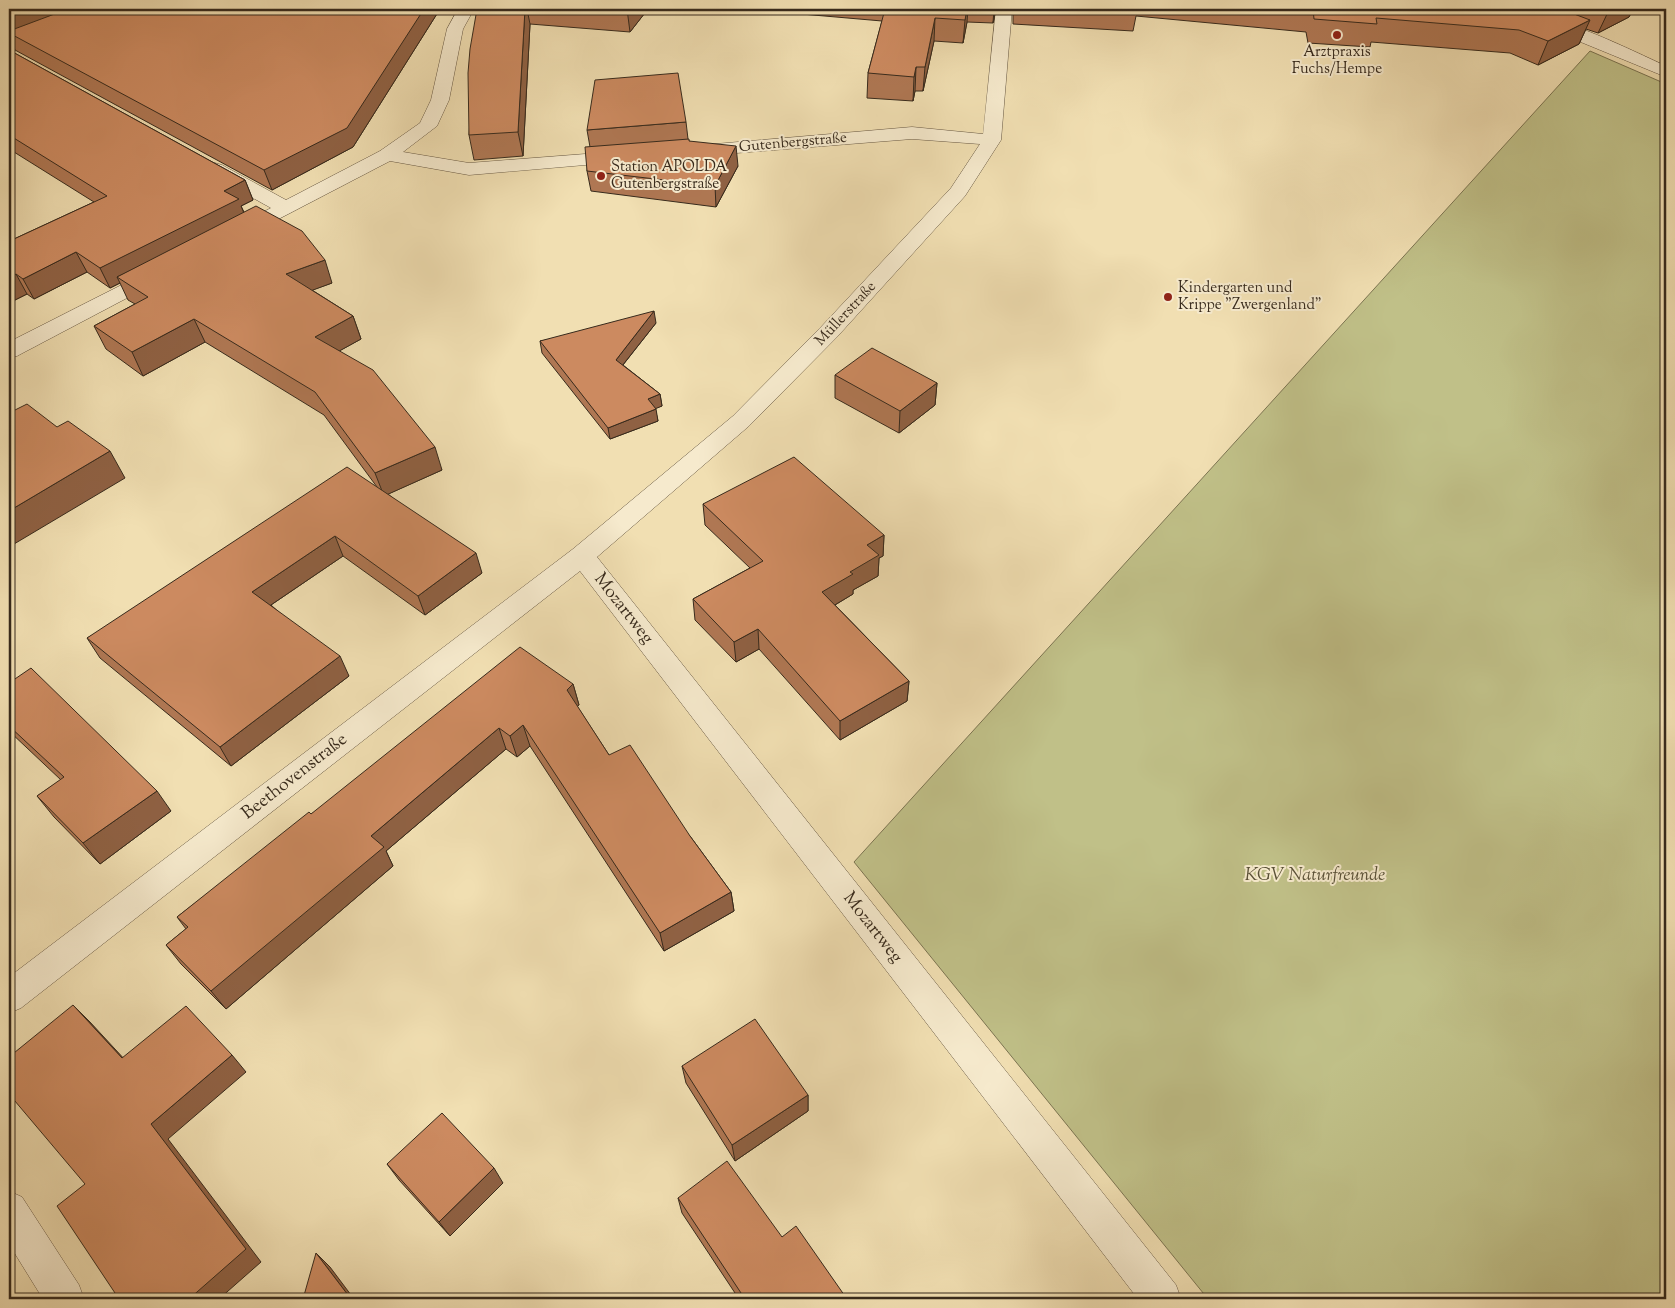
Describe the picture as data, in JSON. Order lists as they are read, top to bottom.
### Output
{
  "streets": {
    "street": [
      "Gutenbergstraße",
      "Müllerstraße",
      "Mozartweg",
      "Beethovenstraße"
    ]
  },
  "crossings": [
    ["Gutenbergstraße", "Müllerstraße"],
    ["Müllerstraße", "Mozartweg"],
    ["Müllerstraße", "Beethovenstraße"],
    ["Mozartweg", "Beethovenstraße"]
  ],
  "parks": ["KGV Naturfreunde"],
  "places": ["Arztpraxis Fuchs/Hempe", "Station APOLDA Gutenbergstraße", "Kindergarten und Krippe \"Zwergenland\""]
}
